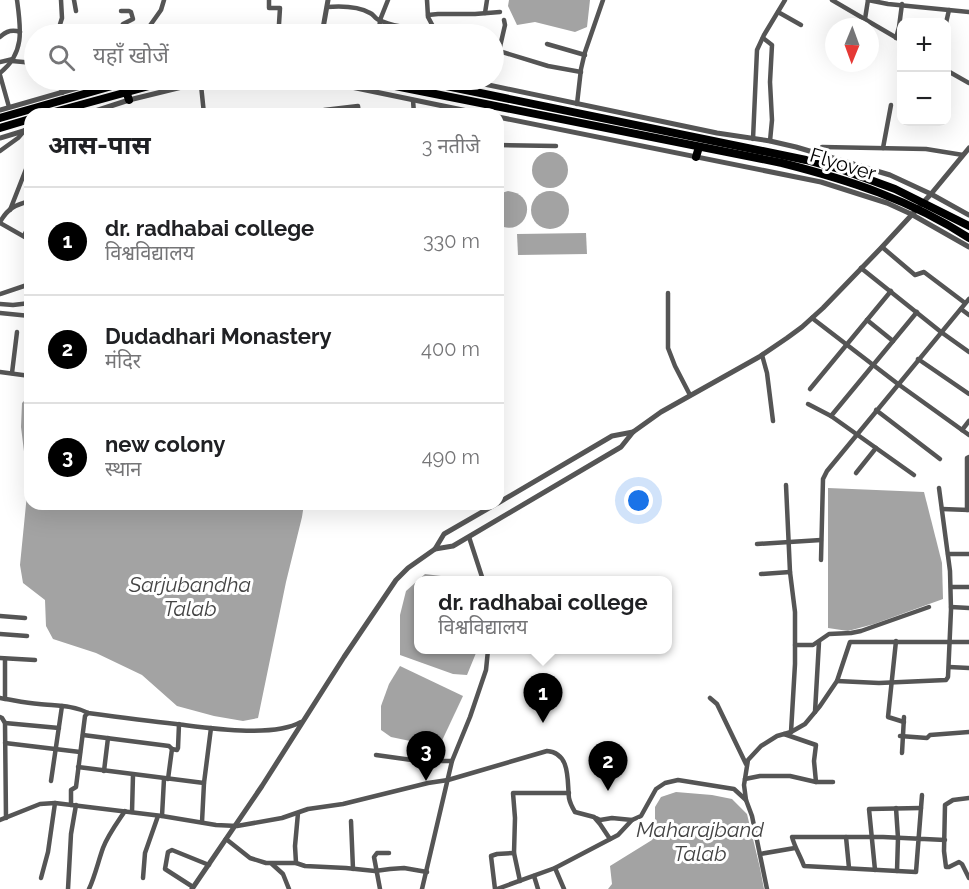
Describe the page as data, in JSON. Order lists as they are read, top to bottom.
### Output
{
  "streets": {
    "highway": ["Flyover"]
  },
  "water": ["Sarjubandha Talab", "Maharajband Talab"],
  "north": "bottom",
  "page": {
    "map_buttons": ["+", "−"],
    "search": "यहाँ खोजें",
    "heading": ["आस-पास", "3 नतीजे"],
    "list": [
      {
        "mark": "1",
        "name": "dr. radhabai college",
        "note": "विश्वविद्यालय",
        "value": "330 m"
      },
      {
        "mark": "2",
        "name": "Dudadhari Monastery",
        "note": "मंदिर",
        "value": "400 m"
      },
      {
        "mark": "3",
        "name": "new colony",
        "note": "स्थान",
        "value": "490 m"
      }
    ],
    "popup": ["dr. radhabai college", "विश्वविद्यालय"],
    "pins": ["1", "3", "2"]
  }
}
